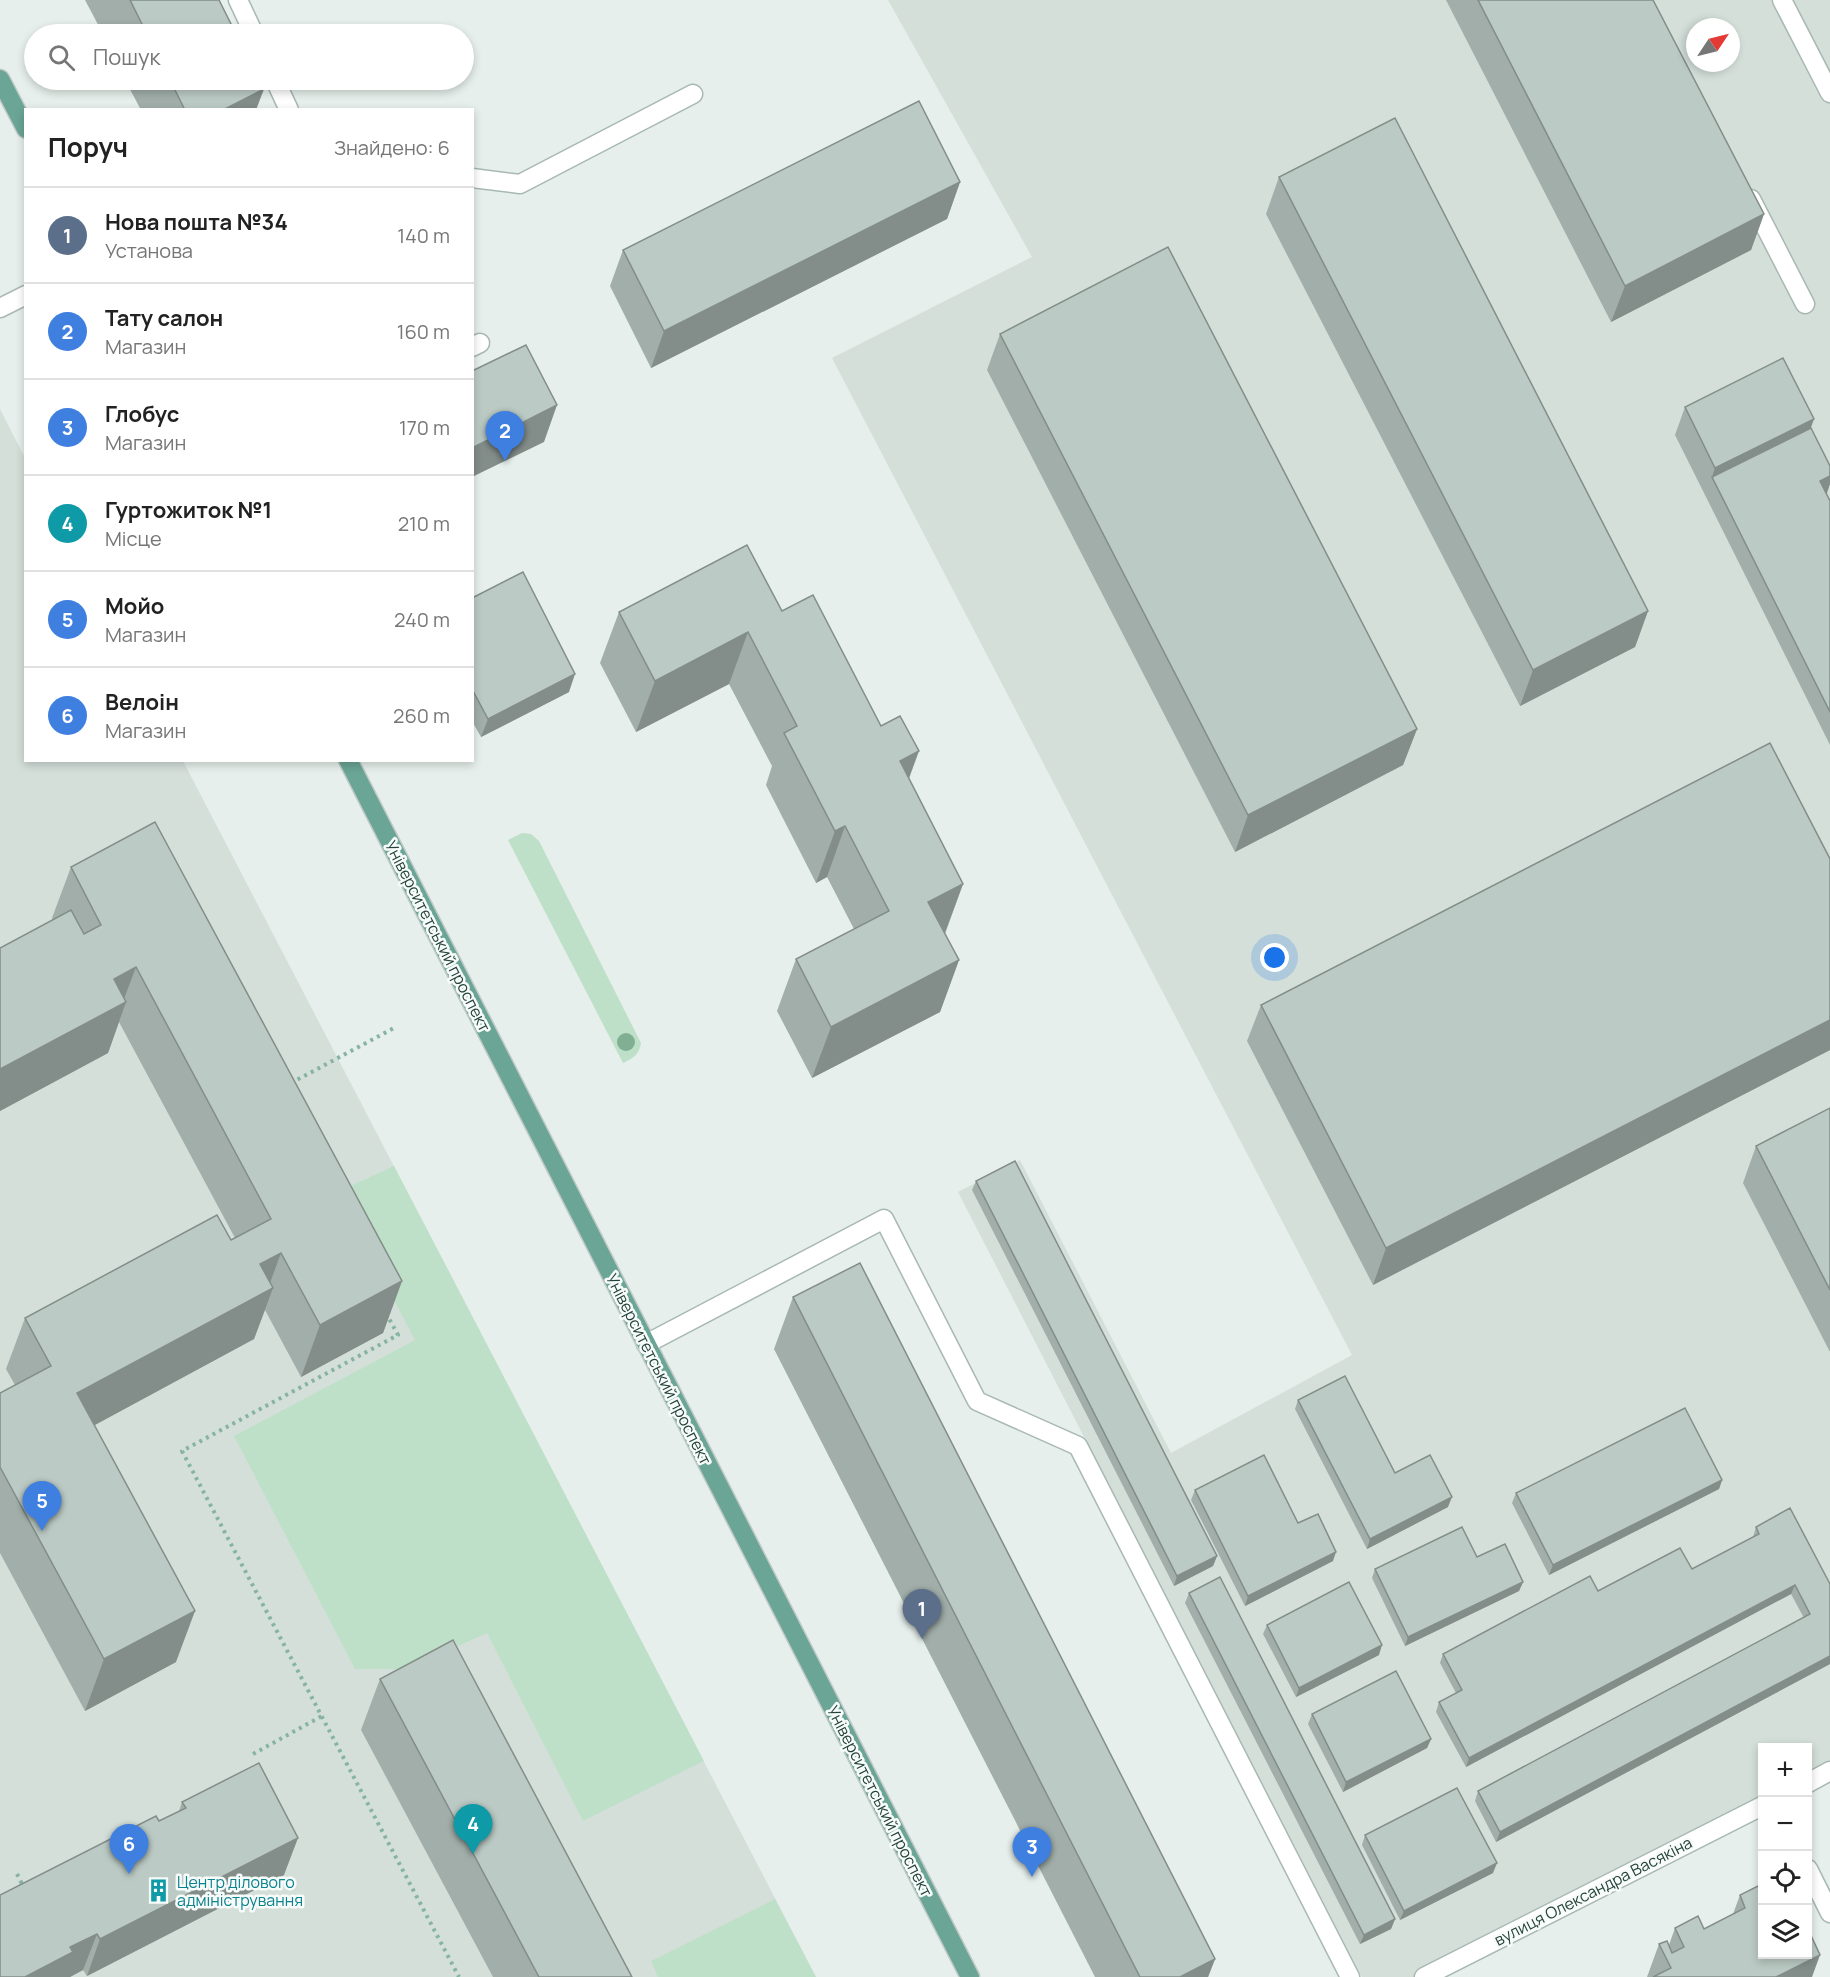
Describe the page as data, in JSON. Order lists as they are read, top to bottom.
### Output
{
  "streets": {
    "main road": ["Університетський проспект"],
    "street": ["вулиця Олександра Васякіна"]
  },
  "places": {
    "building": ["Центр ділового адміністрування"]
  },
  "north": "top right",
  "page": {
    "search": "Пошук",
    "heading": ["Поруч", "Знайдено: 6"],
    "list": [
      {
        "mark": "1",
        "name": "Нова пошта №34",
        "note": "Установа",
        "value": "140 m"
      },
      {
        "mark": "2",
        "name": "Тату салон",
        "note": "Магазин",
        "value": "160 m"
      },
      {
        "mark": "3",
        "name": "Глобус",
        "note": "Магазин",
        "value": "170 m"
      },
      {
        "mark": "4",
        "name": "Гуртожиток №1",
        "note": "Місце",
        "value": "210 m"
      },
      {
        "mark": "5",
        "name": "Мойо",
        "note": "Магазин",
        "value": "240 m"
      },
      {
        "mark": "6",
        "name": "Велоін",
        "note": "Магазин",
        "value": "260 m"
      }
    ],
    "pins": [
      "2",
      "5",
      "1",
      "4",
      "6",
      "3"
    ],
    "map_buttons": ["+", "−"]
  }
}
